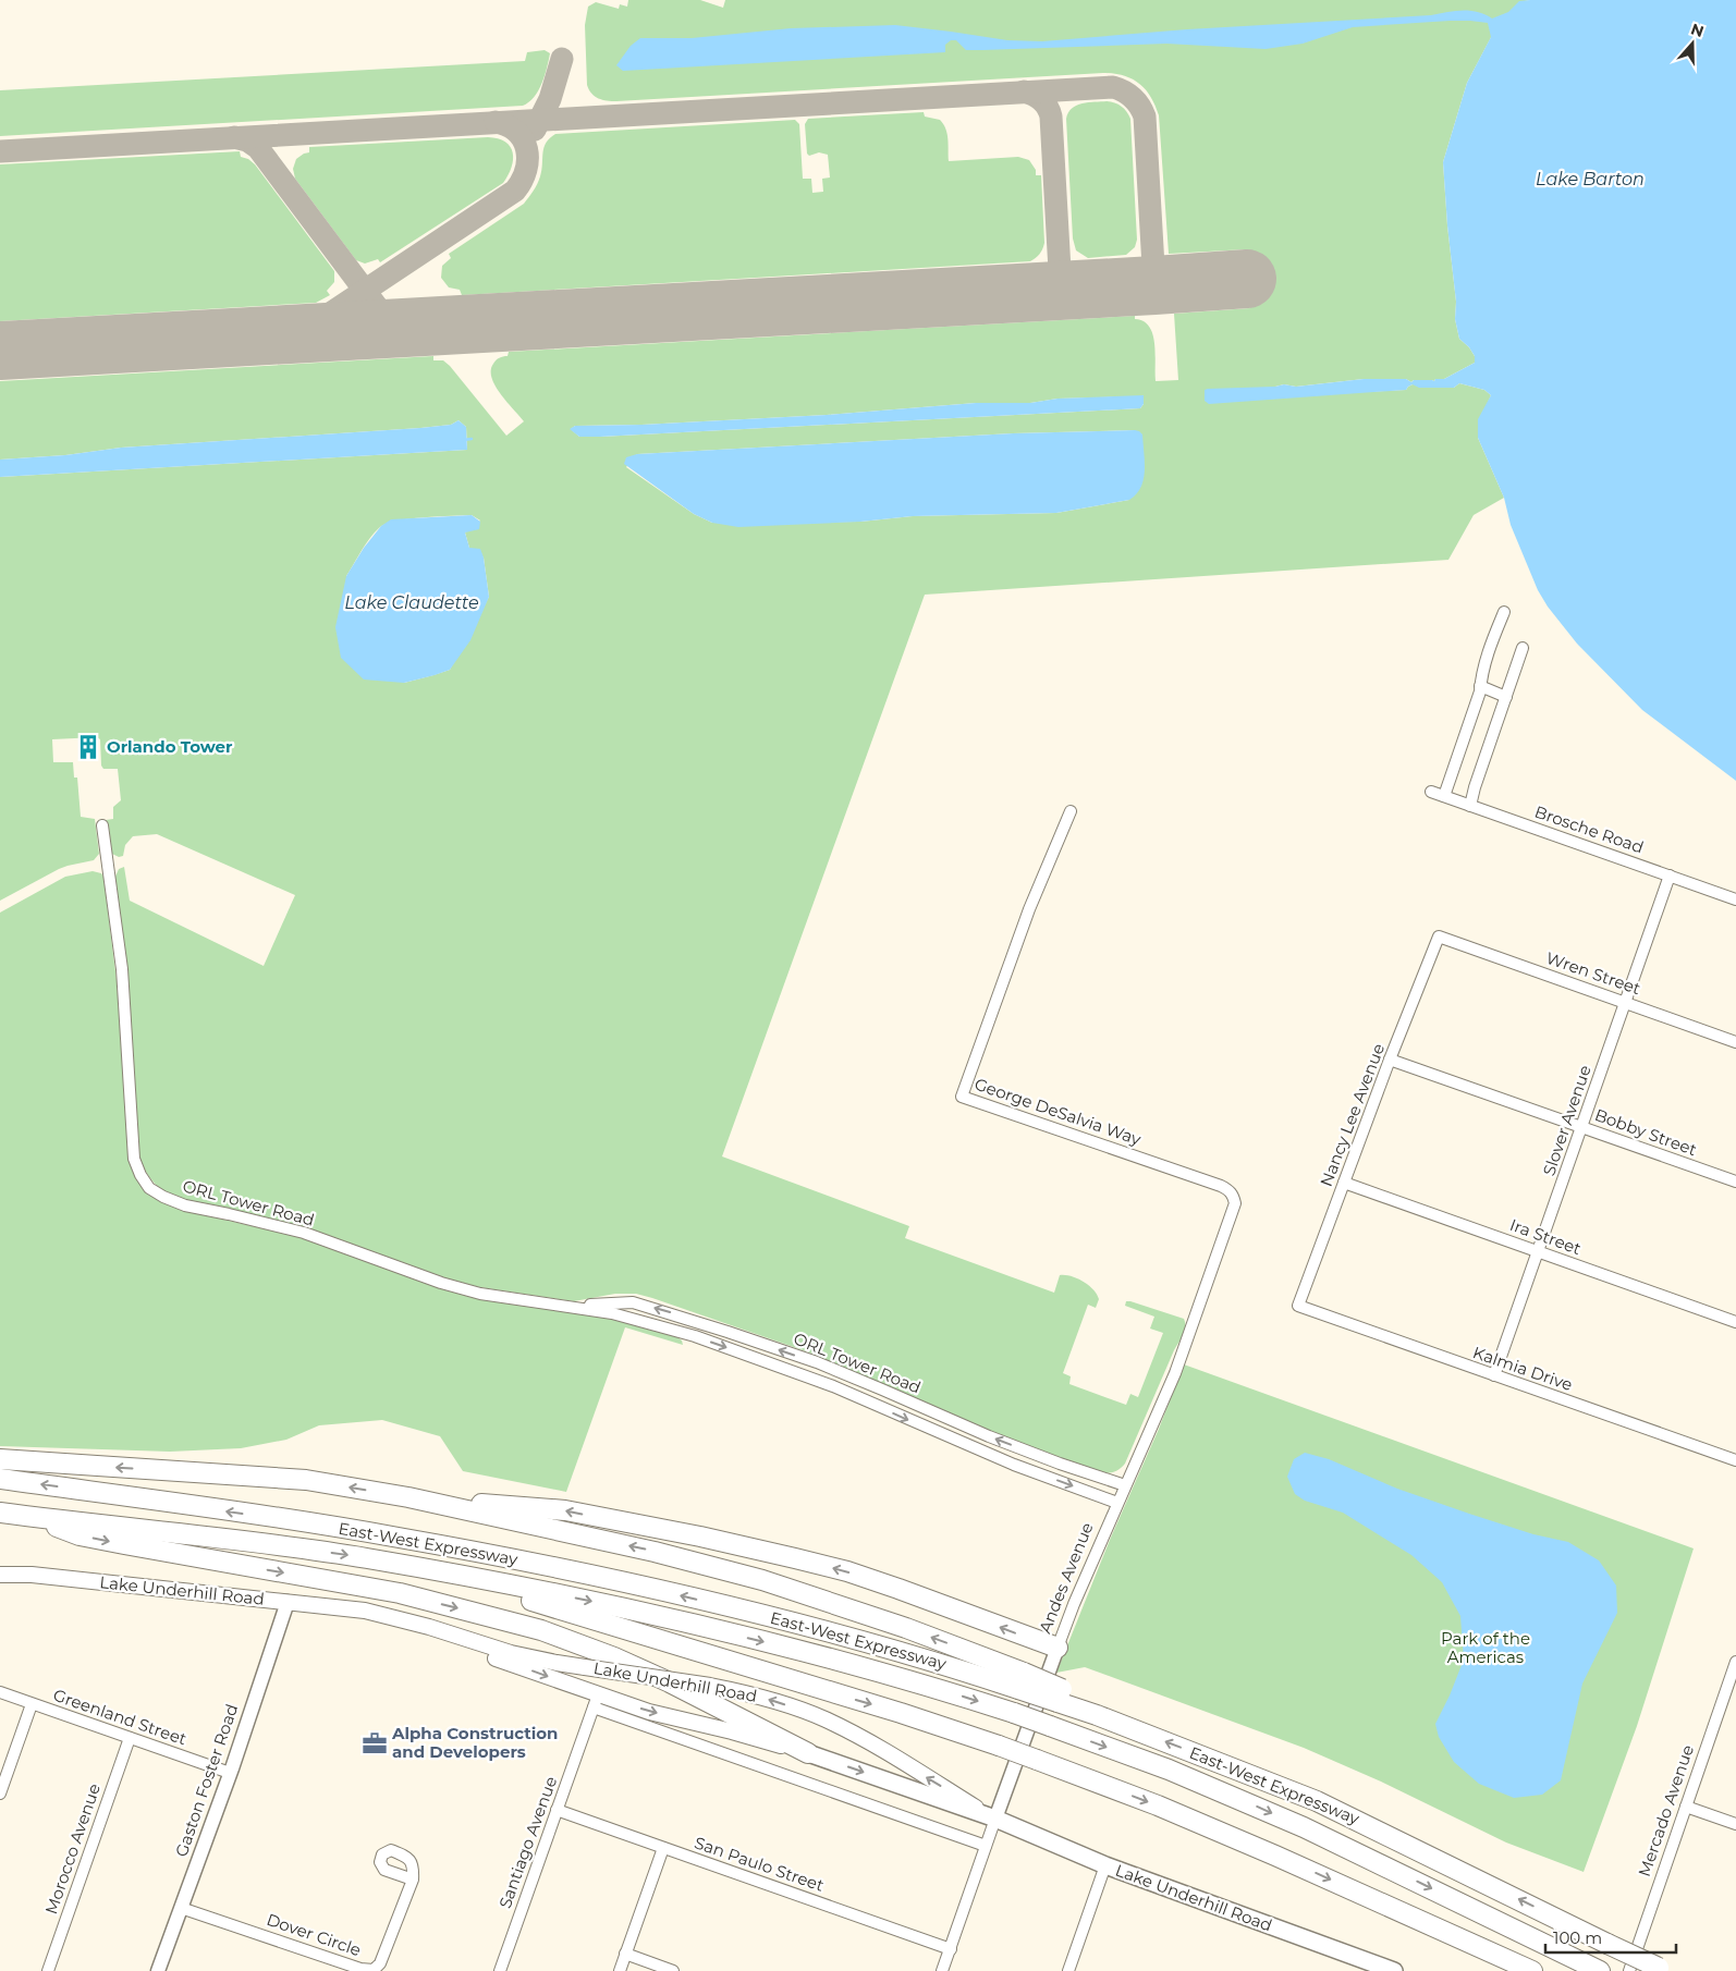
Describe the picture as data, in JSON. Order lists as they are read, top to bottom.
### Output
{
  "streets": {
    "highway": ["East-West Expressway"],
    "main road": ["Lake Underhill Road"],
    "street": [
      "Brosche Road",
      "Wren Street",
      "George DeSalvia Way",
      "Nancy Lee Avenue",
      "Slover Avenue",
      "Bobby Street",
      "ORL Tower Road",
      "Ira Street",
      "Kalmia Drive",
      "Andes Avenue",
      "Greenland Street",
      "Gaston Foster Road",
      "Mercado Avenue",
      "Santiago Avenue",
      "Morocco Avenue",
      "San Paulo Street",
      "Dover Circle"
    ]
  },
  "crossings": [
    ["Brosche Road", "Slover Avenue"],
    ["Wren Street", "Nancy Lee Avenue"],
    ["Wren Street", "Slover Avenue"],
    ["George DeSalvia Way", "Andes Avenue"],
    ["Nancy Lee Avenue", "Bobby Street"],
    ["Nancy Lee Avenue", "Ira Street"],
    ["Nancy Lee Avenue", "Kalmia Drive"],
    ["Slover Avenue", "Bobby Street"],
    ["Slover Avenue", "Ira Street"],
    ["Slover Avenue", "Kalmia Drive"],
    ["ORL Tower Road", "Andes Avenue"],
    ["Andes Avenue", "Lake Underhill Road"],
    ["Andes Avenue", "San Paulo Street"],
    ["Lake Underhill Road", "Gaston Foster Road"],
    ["Lake Underhill Road", "Santiago Avenue"],
    ["Greenland Street", "Gaston Foster Road"],
    ["Greenland Street", "Morocco Avenue"],
    ["Gaston Foster Road", "Dover Circle"],
    ["Santiago Avenue", "San Paulo Street"]
  ],
  "water": ["Lake Barton", "Lake Claudette"],
  "parks": ["Park of the Americas"],
  "places": {
    "building": ["Orlando Tower"],
    "office": ["Alpha Construction and Developers"]
  },
  "scale_bar": "100 m",
  "north": "top"
}
